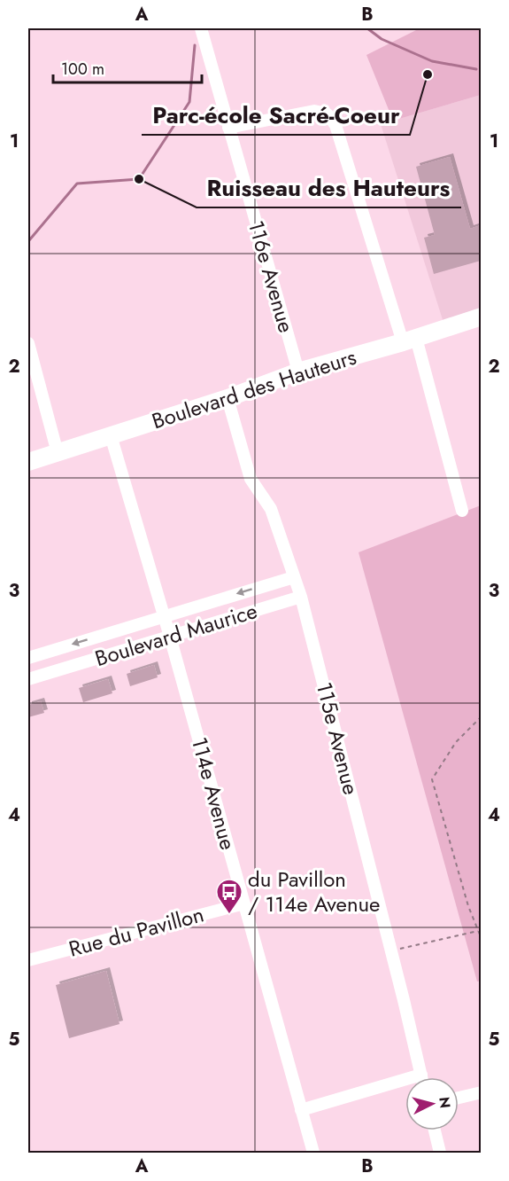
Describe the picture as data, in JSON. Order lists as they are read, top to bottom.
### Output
{
  "streets": {
    "main road": ["Boulevard des Hauteurs"],
    "street": [
      "116e Avenue",
      "Boulevard Maurice",
      "115e Avenue",
      "114e Avenue",
      "Rue du Pavillon"
    ]
  },
  "crossings": [
    ["116e Avenue", "Boulevard des Hauteurs"],
    ["Boulevard des Hauteurs", "115e Avenue"],
    ["Boulevard des Hauteurs", "114e Avenue"],
    ["Boulevard Maurice", "115e Avenue"],
    ["Boulevard Maurice", "114e Avenue"],
    ["114e Avenue", "Rue du Pavillon"]
  ],
  "places": {
    "other": ["Parc-école Sacré-Coeur", "Ruisseau des Hauteurs"],
    "bus stop": ["du Pavillon / 114e Avenue"]
  },
  "scale_bar": "100 m",
  "north": "right",
  "grid": {
    "columns": ["A", "B"],
    "rows": [
      "1",
      "2",
      "3",
      "4",
      "5"
    ]
  }
}
